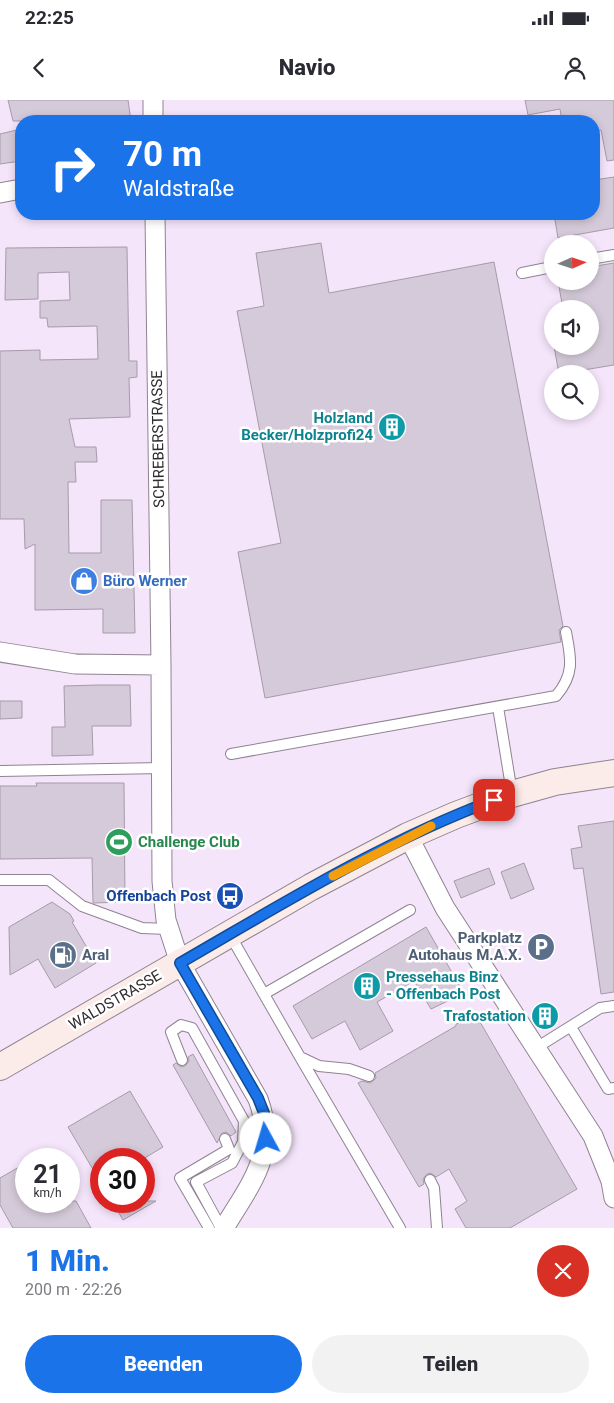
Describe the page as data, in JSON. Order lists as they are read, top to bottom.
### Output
{
  "streets": {
    "main road": ["WALDSTRASSE"],
    "street": ["SCHREBERSTRASSE"]
  },
  "crossings": [
    ["SCHREBERSTRASSE", "WALDSTRASSE"]
  ],
  "places": {
    "building": ["Holzland Becker/Holzprofi24", "Pressehaus Binz - Offenbach Post", "Trafostation"],
    "shop": ["Büro Werner"],
    "sports": ["Challenge Club"],
    "bus stop": ["Offenbach Post"],
    "parking": ["Parkplatz Autohaus M.A.X."],
    "fuel station": ["Aral"]
  },
  "north": "right",
  "page": {
    "status": "22:25",
    "header": "Navio",
    "turn": ["70 m", "Waldstraße"],
    "speed": "21 km/h",
    "limit": "30",
    "heading": ["1 Min.", "200 m · 22:26"],
    "buttons": ["Beenden", "Teilen"]
  }
}
